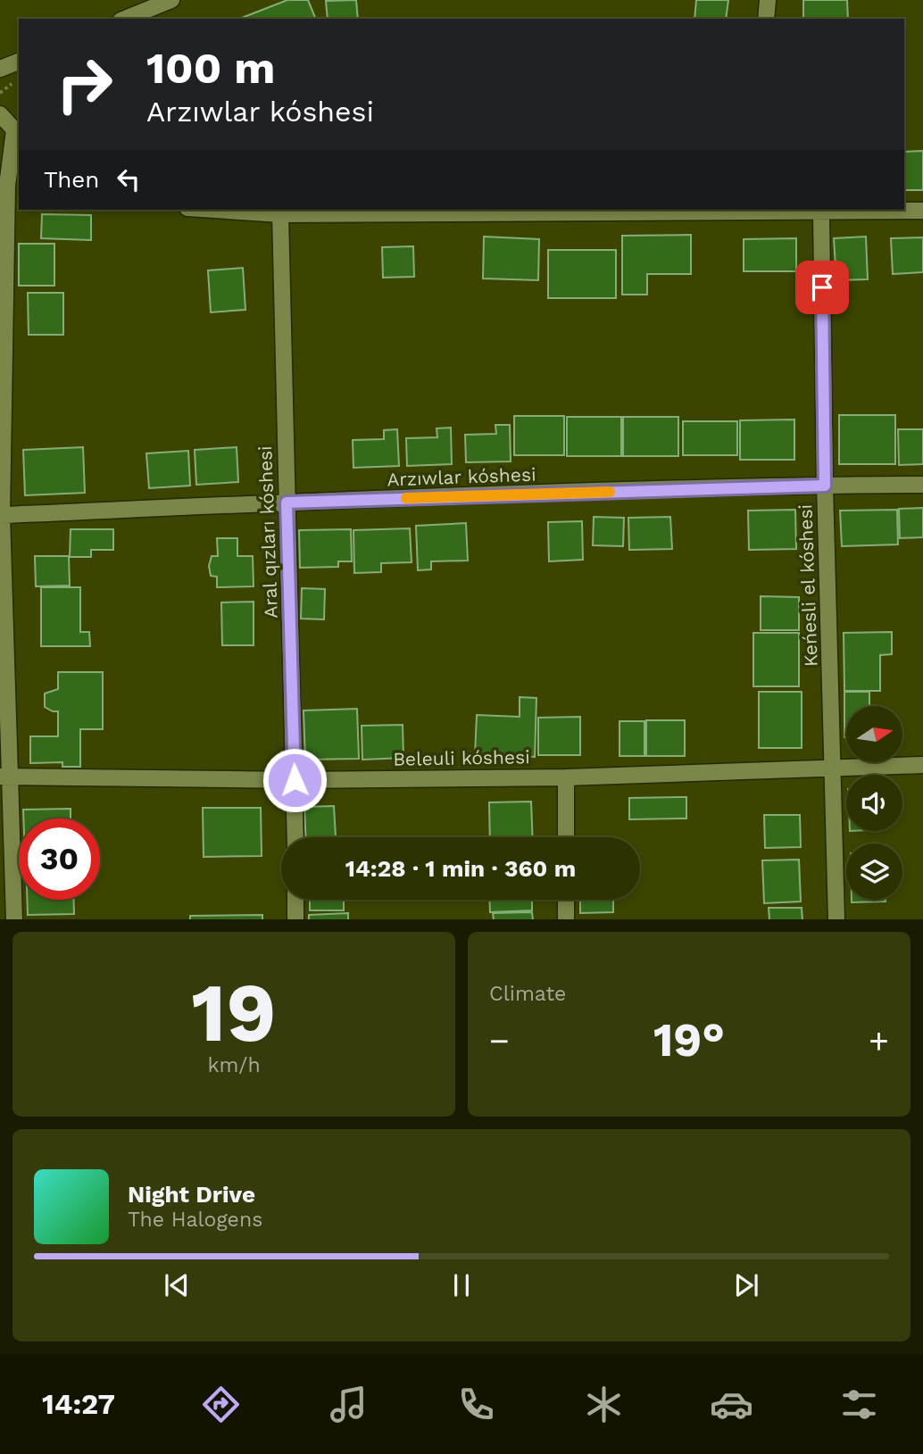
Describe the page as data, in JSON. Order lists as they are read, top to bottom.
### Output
{
  "streets": {
    "street": [
      "Arzıwlar kóshesi",
      "Aral qızları kóshesi",
      "Keńesli el kóshesi",
      "Beleuli kóshesi"
    ]
  },
  "crossings": [
    ["Arzıwlar kóshesi", "Aral qızları kóshesi"],
    ["Arzıwlar kóshesi", "Keńesli el kóshesi"],
    ["Aral qızları kóshesi", "Beleuli kóshesi"],
    ["Keńesli el kóshesi", "Beleuli kóshesi"]
  ],
  "north": "right",
  "page": {
    "turn": ["100 m", "Arzıwlar kóshesi"],
    "then": "Then",
    "limit": "30",
    "trip": "14:28 · 1 min · 360 m",
    "tile": [
      ["19", "km/h"],
      "Climate"
    ],
    "heat": ["−", "19°", "+"],
    "song": ["Night Drive", "The Halogens"],
    "tabs": "14:27"
  }
}
